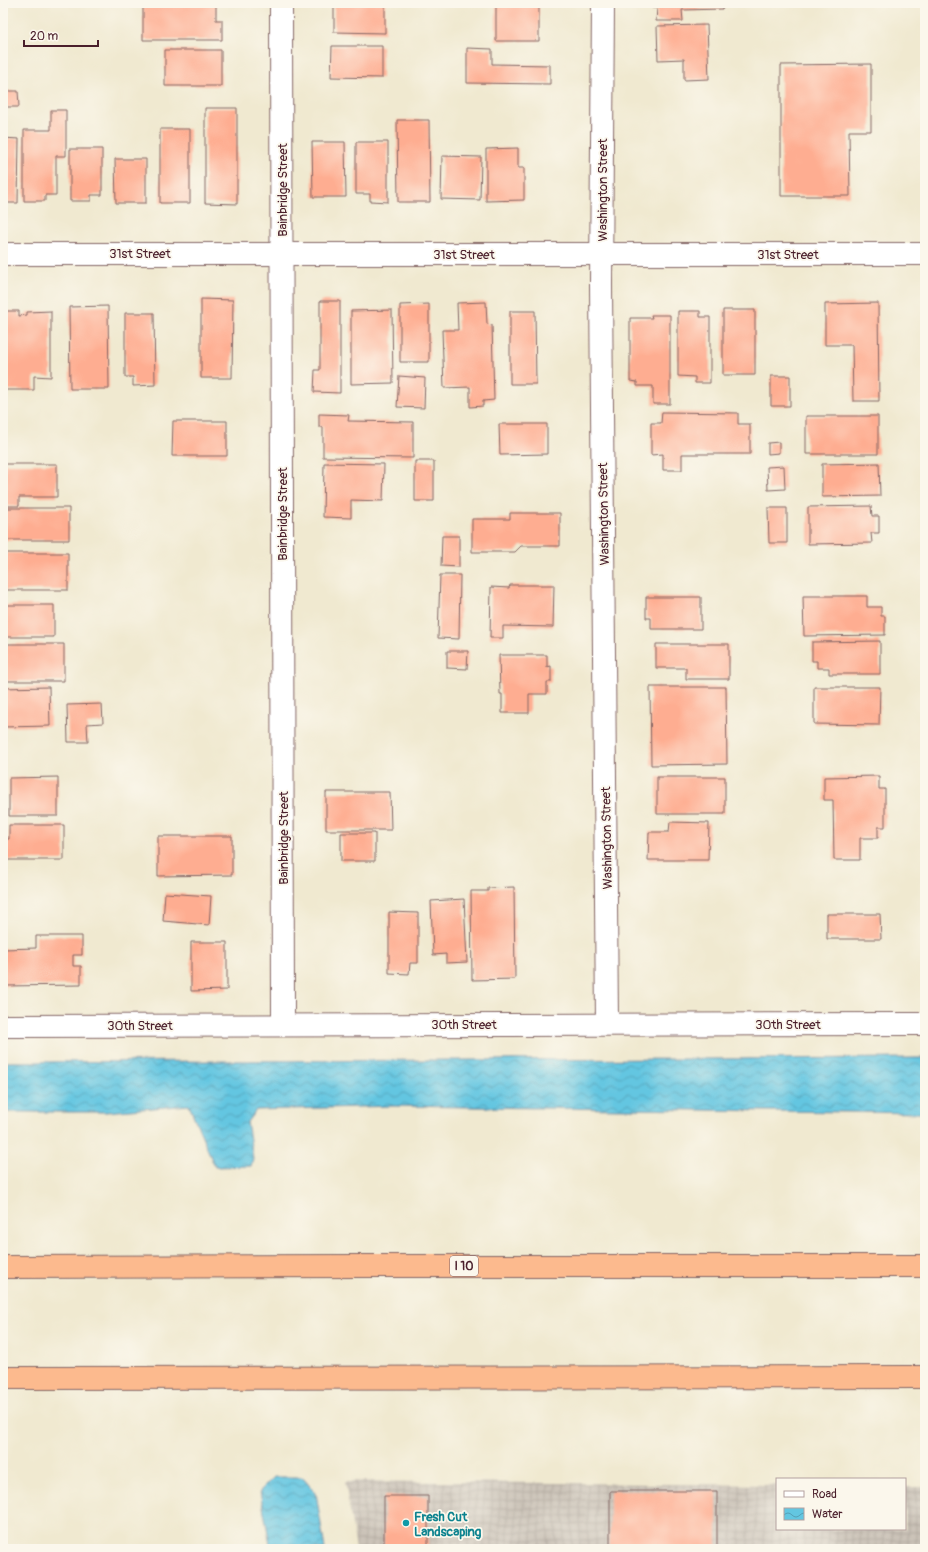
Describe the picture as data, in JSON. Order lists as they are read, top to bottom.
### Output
{
  "streets": {
    "highway": ["I 10"],
    "street": [
      "Bainbridge Street",
      "Washington Street",
      "31st Street",
      "30th Street"
    ]
  },
  "crossings": [
    ["Bainbridge Street", "31st Street"],
    ["Bainbridge Street", "30th Street"],
    ["Washington Street", "31st Street"],
    ["Washington Street", "30th Street"]
  ],
  "places": ["Fresh Cut Landscaping"],
  "legend": ["Road", "Water"],
  "scale_bar": "20 m"
}
